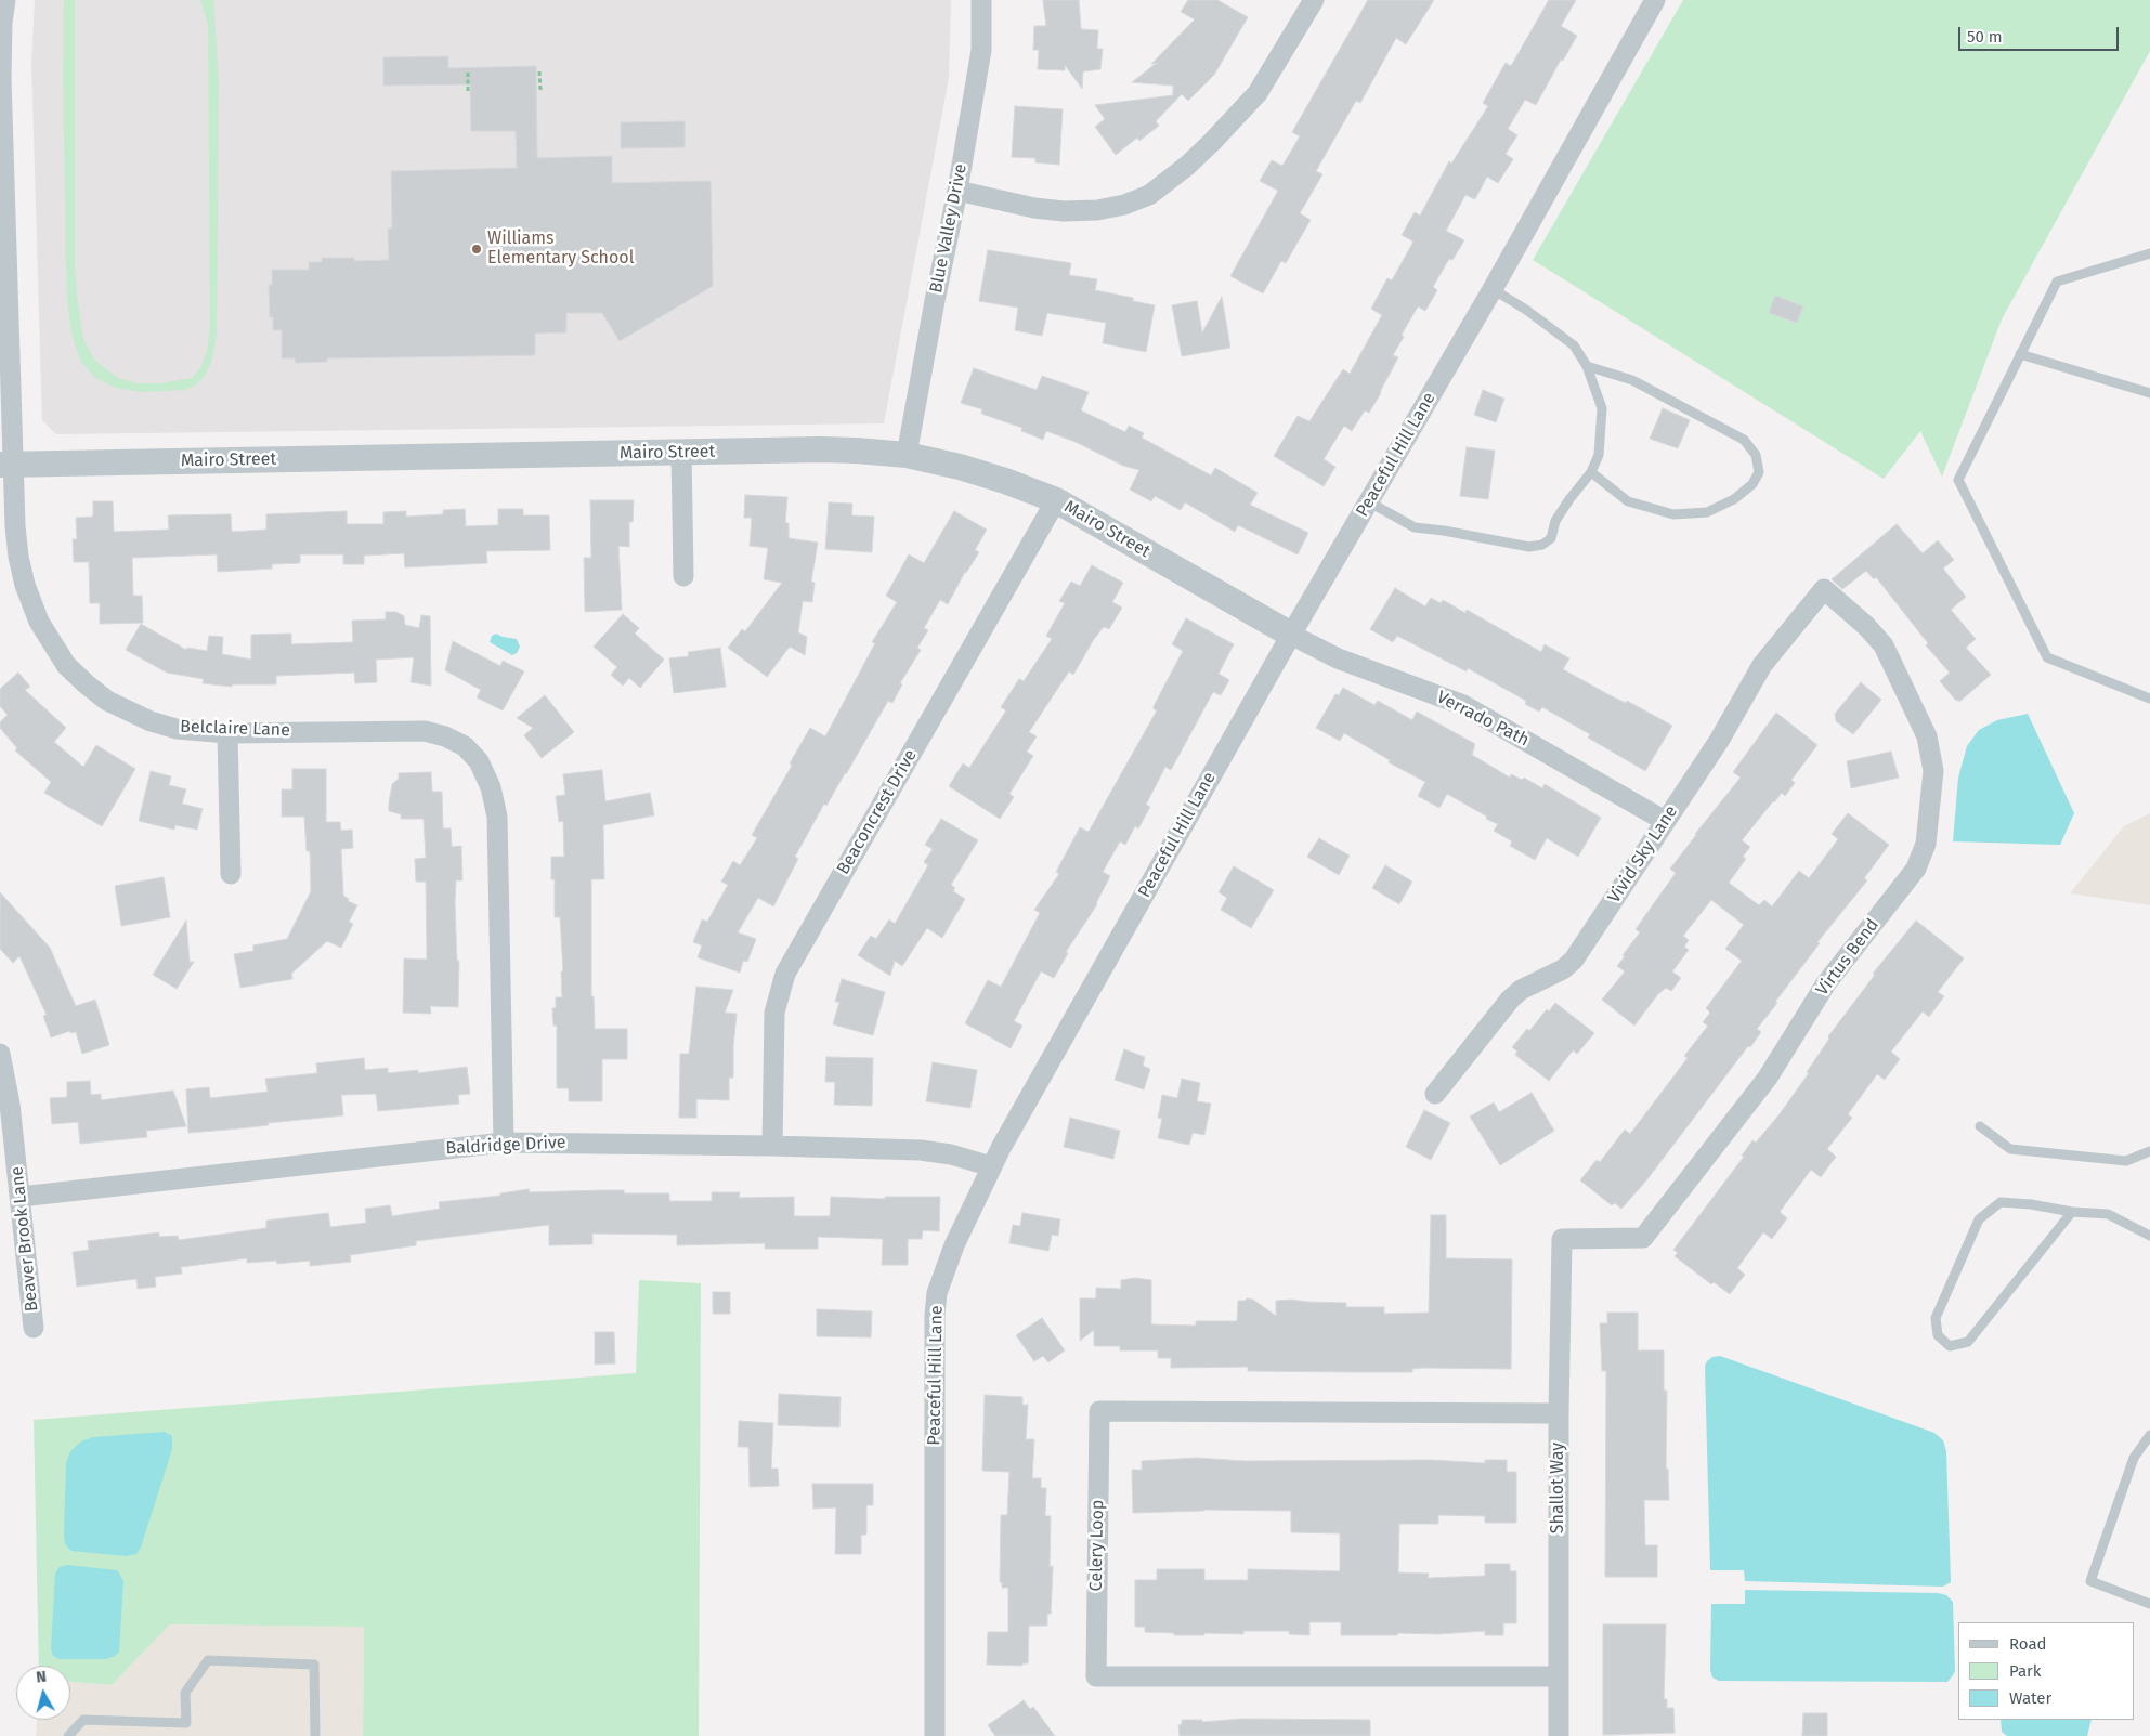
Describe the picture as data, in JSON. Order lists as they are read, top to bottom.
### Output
{
  "streets": {
    "street": [
      "Blue Valley Drive",
      "Mairo Street",
      "Peaceful Hill Lane",
      "Verrado Path",
      "Belclaire Lane",
      "Beaconcrest Drive",
      "Vivid Sky Lane",
      "Virtus Bend",
      "Baldridge Drive",
      "Beaver Brook Lane",
      "Shallot Way",
      "Celery Loop"
    ]
  },
  "crossings": [
    ["Blue Valley Drive", "Mairo Street"],
    ["Mairo Street", "Peaceful Hill Lane"],
    ["Mairo Street", "Verrado Path"],
    ["Mairo Street", "Belclaire Lane"],
    ["Mairo Street", "Beaconcrest Drive"],
    ["Peaceful Hill Lane", "Verrado Path"],
    ["Peaceful Hill Lane", "Baldridge Drive"],
    ["Verrado Path", "Vivid Sky Lane"],
    ["Belclaire Lane", "Baldridge Drive"],
    ["Beaconcrest Drive", "Baldridge Drive"],
    ["Vivid Sky Lane", "Virtus Bend"],
    ["Virtus Bend", "Shallot Way"],
    ["Baldridge Drive", "Beaver Brook Lane"],
    ["Shallot Way", "Celery Loop"]
  ],
  "places": ["Williams Elementary School"],
  "legend": ["Road", "Park", "Water"],
  "scale_bar": "50 m",
  "north": "top"
}
